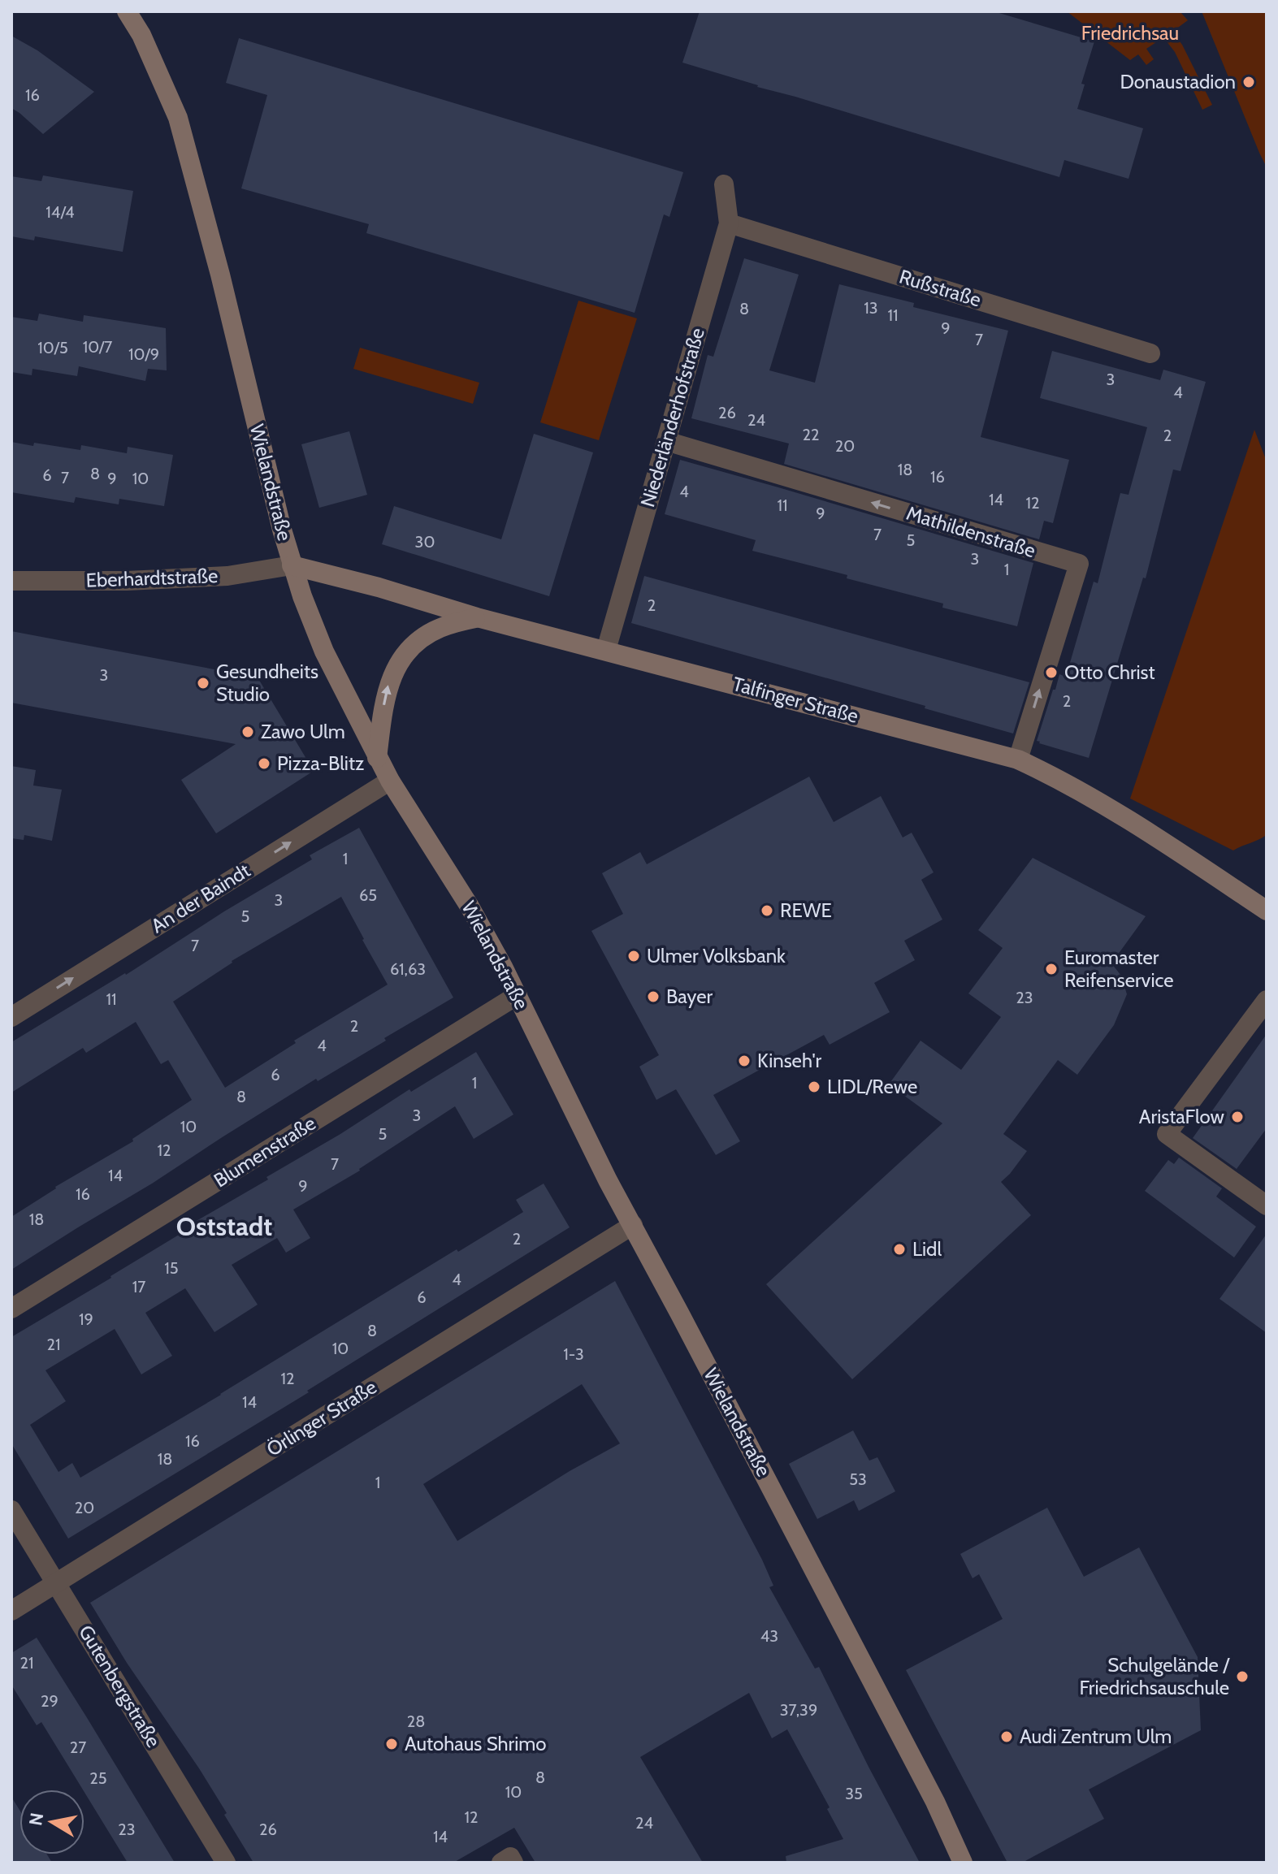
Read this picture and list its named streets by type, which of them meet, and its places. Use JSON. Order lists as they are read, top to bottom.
{
  "streets": {
    "street": [
      "Rußstraße",
      "Niederländerhofstraße",
      "Wielandstraße",
      "Mathildenstraße",
      "Eberhardtstraße",
      "Talfinger Straße",
      "An der Baindt",
      "Blumenstraße",
      "Örlinger Straße",
      "Gutenbergstraße"
    ]
  },
  "crossings": [
    ["Rußstraße", "Niederländerhofstraße"],
    ["Niederländerhofstraße", "Mathildenstraße"],
    ["Niederländerhofstraße", "Talfinger Straße"],
    ["Wielandstraße", "Eberhardtstraße"],
    ["Wielandstraße", "Talfinger Straße"],
    ["Wielandstraße", "An der Baindt"],
    ["Wielandstraße", "Blumenstraße"],
    ["Wielandstraße", "Örlinger Straße"],
    ["Mathildenstraße", "Talfinger Straße"],
    ["Eberhardtstraße", "Talfinger Straße"],
    ["Örlinger Straße", "Gutenbergstraße"]
  ],
  "one_way": ["An der Baindt"],
  "districts": ["Oststadt"],
  "parks": ["Friedrichsau"],
  "places": [
    "Donaustadion",
    "Otto Christ",
    "Gesundheits Studio",
    "Zawo Ulm",
    "Pizza-Blitz",
    "REWE",
    "Ulmer Volksbank",
    "Euromaster Reifenservice",
    "Bayer",
    "Kinseh'r",
    "LIDL/Rewe",
    "AristaFlow",
    "Lidl",
    "Schulgelände / Friedrichsauschule",
    "Audi Zentrum Ulm",
    "Autohaus Shrimo"
  ],
  "house_numbers": [
    "16",
    "14/4",
    "13",
    "8",
    "11",
    "9",
    "7",
    "10/7",
    "10/5",
    "10/9",
    "3",
    "4",
    "26",
    "24",
    "22",
    "2",
    "20",
    "18",
    "8",
    "6",
    "16",
    "7",
    "9",
    "10",
    "4",
    "14",
    "12",
    "11",
    "9",
    "7",
    "5",
    "30",
    "3",
    "1",
    "2",
    "3",
    "2",
    "1",
    "65",
    "3",
    "5",
    "7",
    "61,63",
    "23",
    "11",
    "2",
    "4",
    "6",
    "1",
    "8",
    "3",
    "10",
    "5",
    "12",
    "7",
    "14",
    "9",
    "16",
    "18",
    "2",
    "15",
    "4",
    "17",
    "6",
    "19",
    "8",
    "21",
    "10",
    "1-3",
    "12",
    "14",
    "16",
    "18",
    "53",
    "1",
    "20",
    "43",
    "21",
    "29",
    "37,39",
    "28",
    "27",
    "8",
    "25",
    "10",
    "35",
    "12",
    "24",
    "23",
    "26",
    "14"
  ],
  "north": "left"
}
